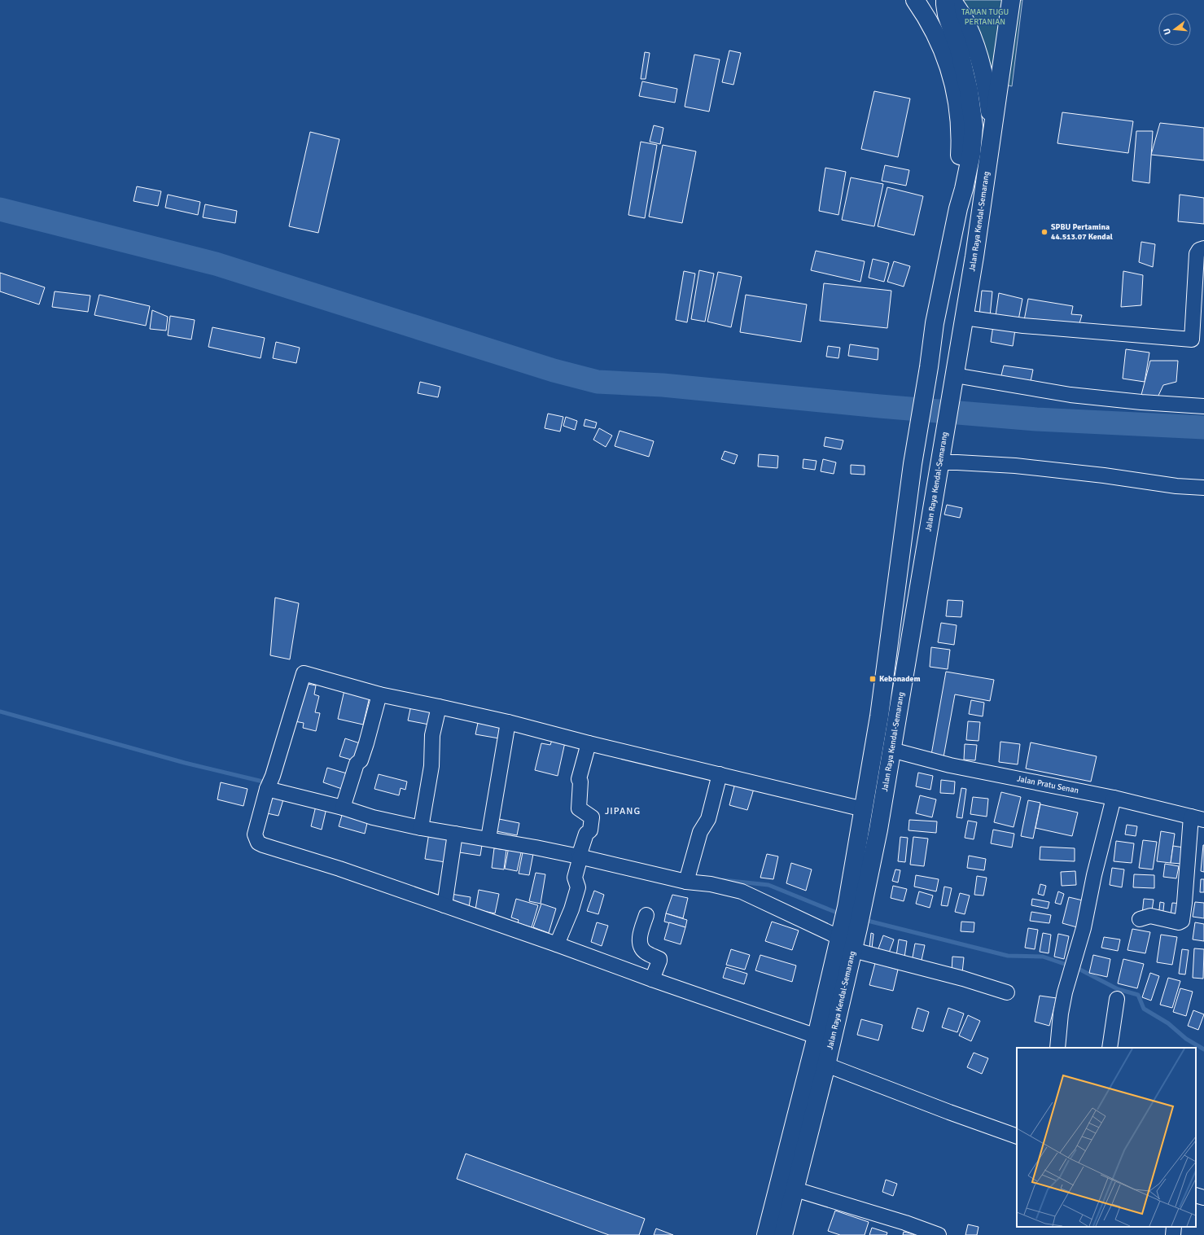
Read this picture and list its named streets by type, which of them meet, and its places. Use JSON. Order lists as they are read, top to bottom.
{
  "streets": {
    "highway": ["Jalan Raya Kendal-Semarang"],
    "street": ["Jalan Pratu Senan"]
  },
  "crossings": [
    ["Jalan Raya Kendal-Semarang", "Jalan Pratu Senan"]
  ],
  "districts": ["JIPANG"],
  "parks": ["TAMAN TUGU PERTANIAN"],
  "places": {
    "other": ["SPBU Pertamina 44.513.07 Kendal"],
    "transit": ["Kebonadem"]
  },
  "north": "left"
}
